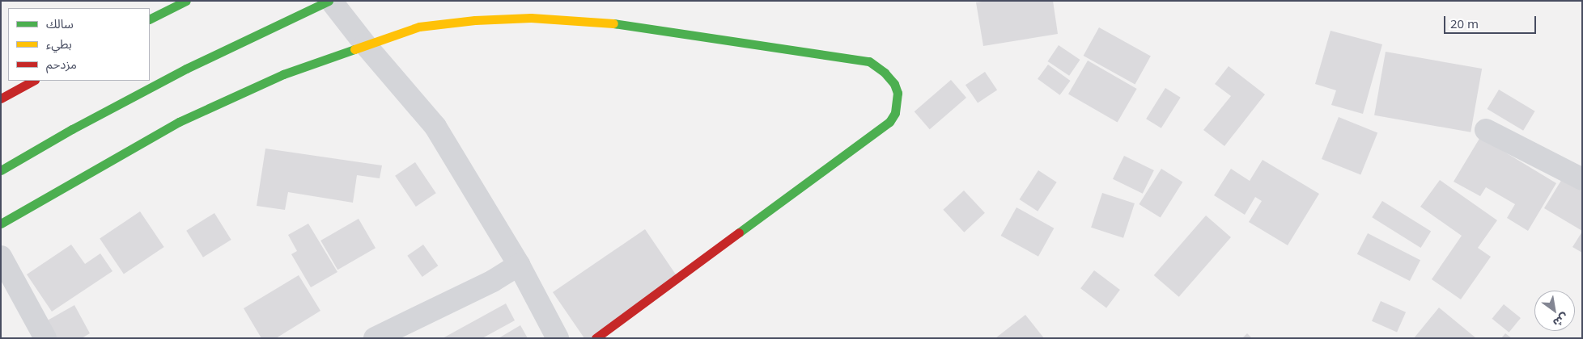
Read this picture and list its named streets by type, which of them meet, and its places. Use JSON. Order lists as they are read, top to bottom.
{
  "legend": ["سالك", "بطيء", "مزدحم"],
  "scale_bar": "20 m",
  "north": "bottom right"
}
